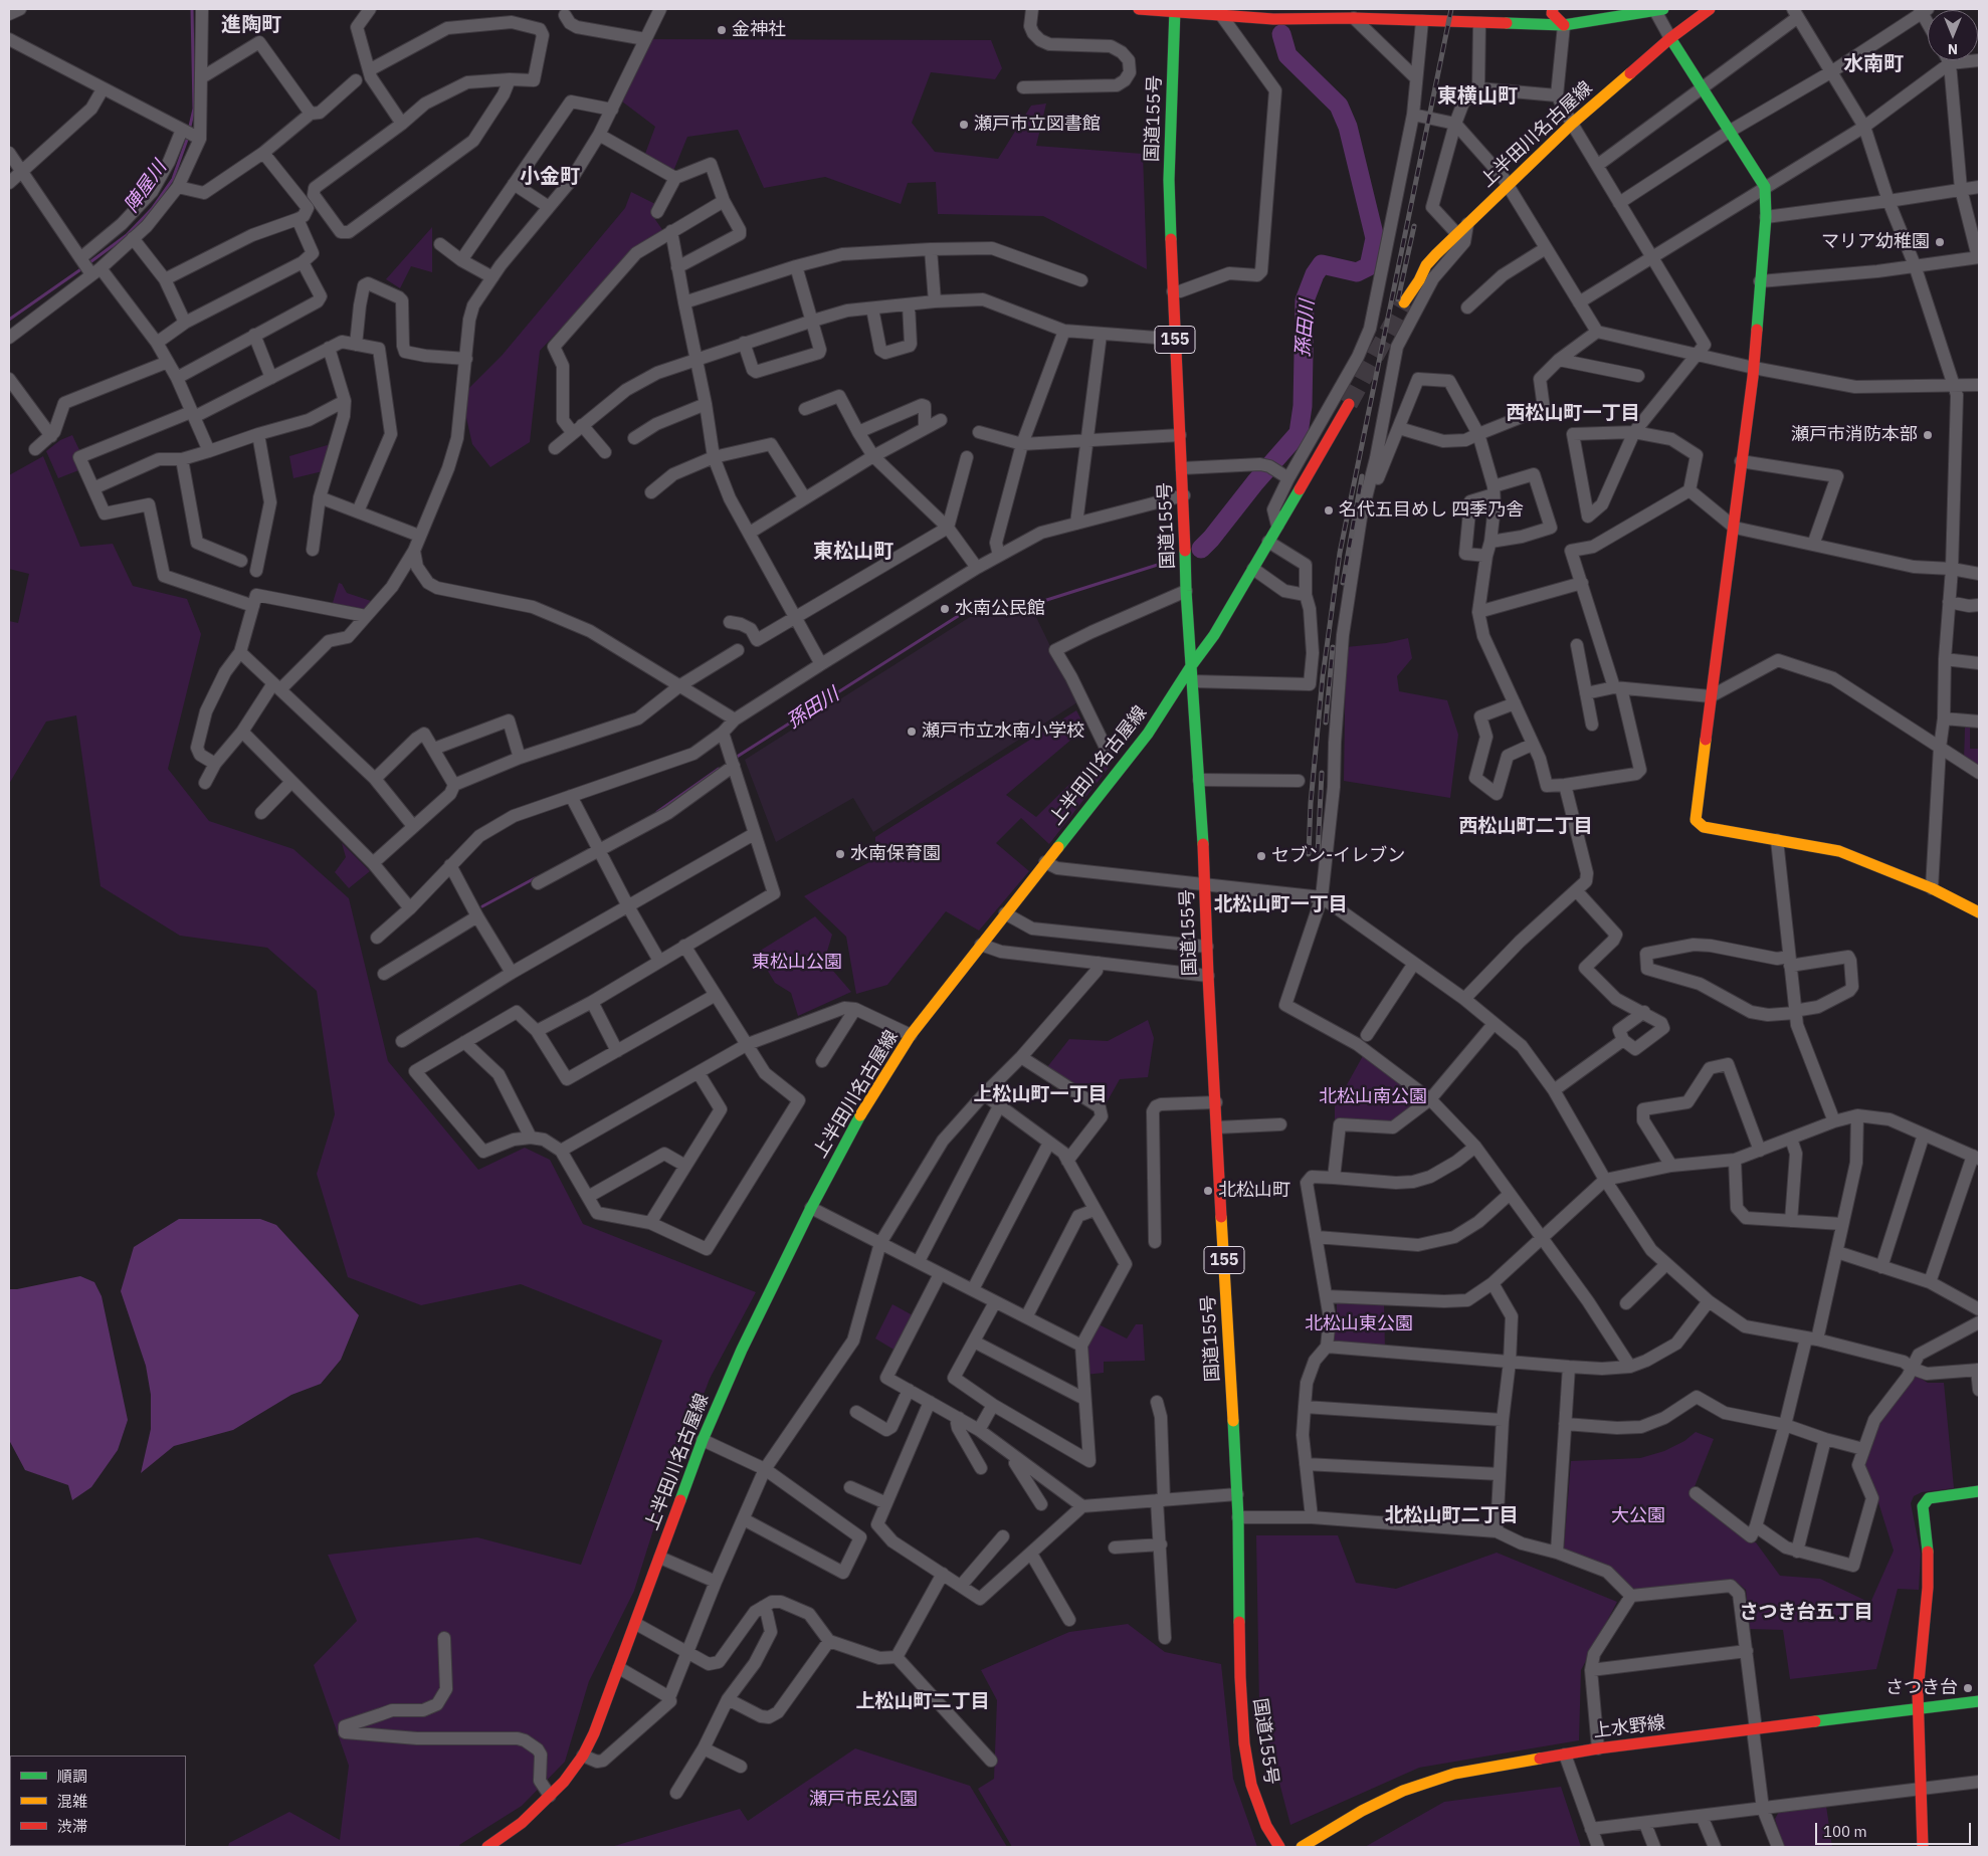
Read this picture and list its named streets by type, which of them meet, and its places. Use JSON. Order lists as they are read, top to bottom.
{
  "streets": {
    "main road": [
      "国道155号",
      "上半田川名古屋線",
      "155",
      "上水野線"
    ]
  },
  "crossings": [
    ["国道155号", "上半田川名古屋線"]
  ],
  "districts": [
    "進陶町",
    "水南町",
    "東横山町",
    "小金町",
    "西松山町一丁目",
    "東松山町",
    "西松山町二丁目",
    "北松山町一丁目",
    "上松山町一丁目",
    "北松山町二丁目",
    "さつき台五丁目",
    "上松山町二丁目"
  ],
  "water": ["陣屋川", "孫田川"],
  "parks": [
    "東松山公園",
    "北松山南公園",
    "北松山東公園",
    "大公園",
    "瀬戸市民公園"
  ],
  "places": [
    "金神社",
    "瀬戸市立図書館",
    "マリア幼稚園",
    "瀬戸市消防本部",
    "名代五目めし 四季乃舎",
    "水南公民館",
    "瀬戸市立水南小学校",
    "水南保育園",
    "セブン-イレブン",
    "北松山町",
    "さつき台"
  ],
  "legend": ["順調", "混雑", "渋滞"],
  "scale_bar": "100 m",
  "north": "bottom"
}
